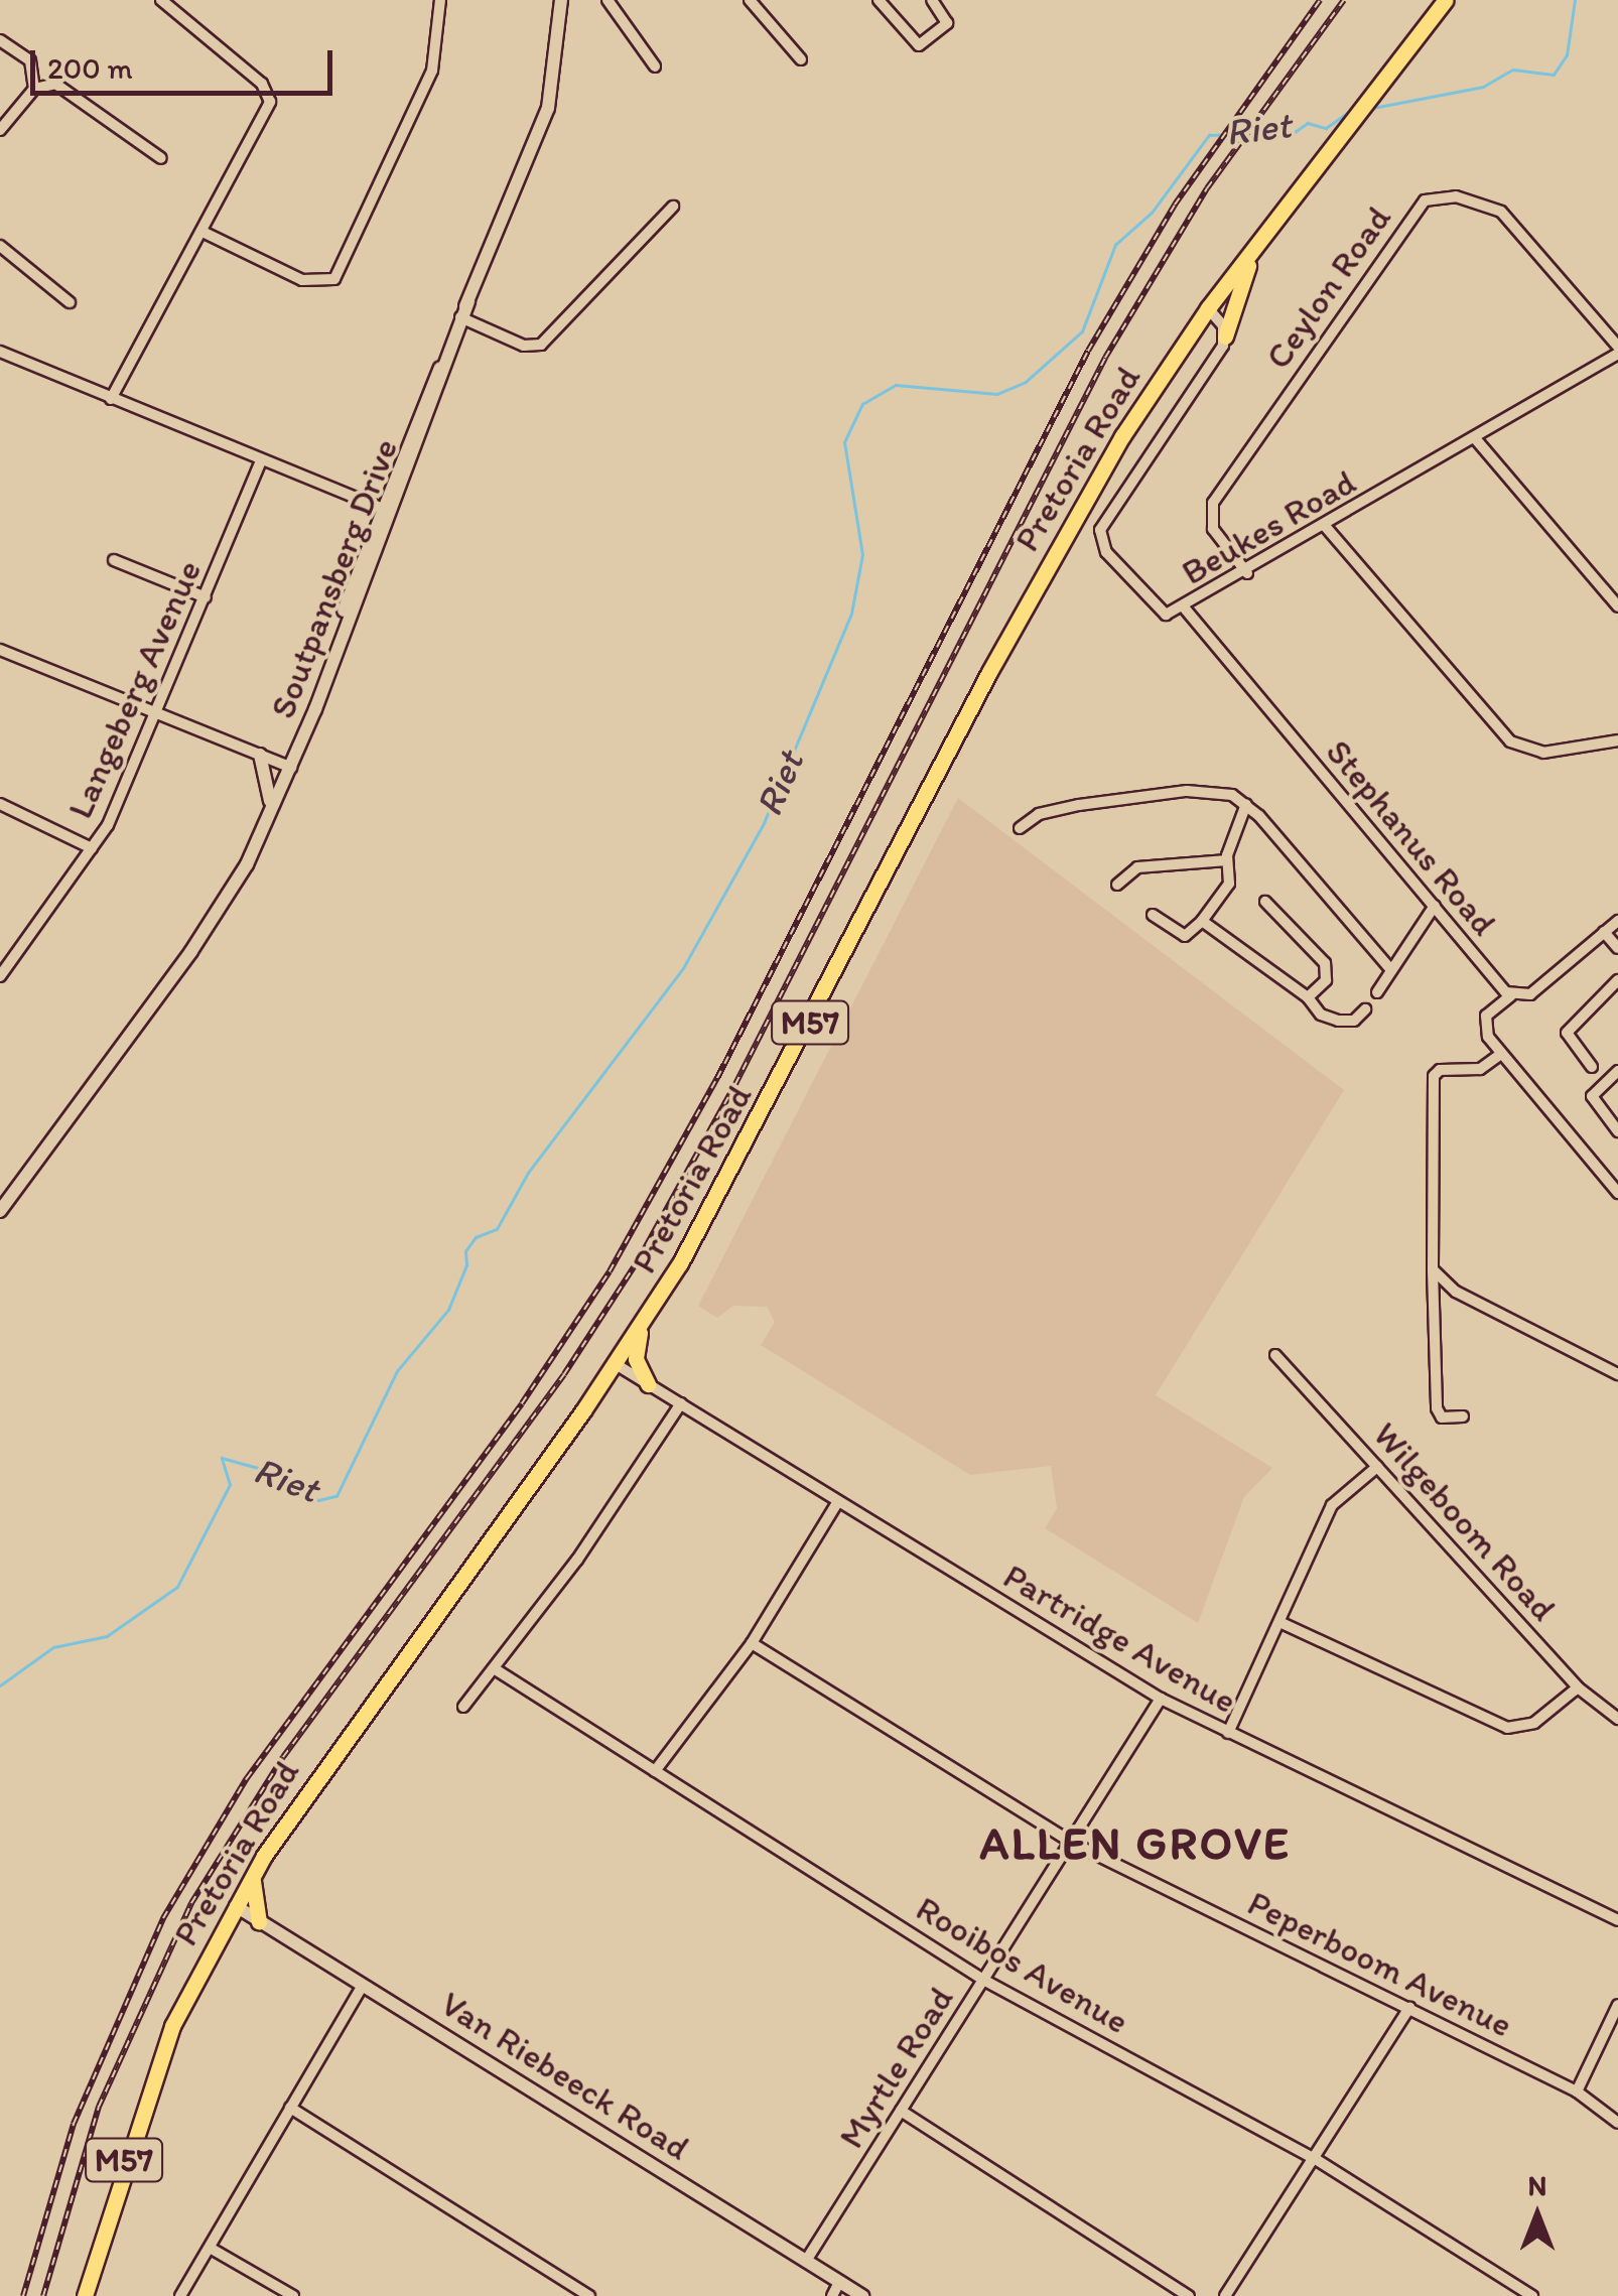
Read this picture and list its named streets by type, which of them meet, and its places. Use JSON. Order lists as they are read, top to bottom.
{
  "streets": {
    "main road": ["Pretoria Road", "M57"],
    "street": [
      "Ceylon Road",
      "Beukes Road",
      "Soutpansberg Drive",
      "Langeberg Avenue",
      "Stephanus Road",
      "Wilgeboom Road",
      "Partridge Avenue",
      "Peperboom Avenue",
      "Rooibos Avenue",
      "Myrtle Road",
      "Van Riebeeck Road"
    ]
  },
  "crossings": [
    ["Ceylon Road", "Beukes Road"],
    ["Pretoria Road", "Partridge Avenue"],
    ["Pretoria Road", "Van Riebeeck Road"],
    ["Beukes Road", "Stephanus Road"],
    ["Partridge Avenue", "Myrtle Road"],
    ["Peperboom Avenue", "Myrtle Road"],
    ["Rooibos Avenue", "Myrtle Road"],
    ["Myrtle Road", "Van Riebeeck Road"]
  ],
  "districts": ["ALLEN GROVE"],
  "water": ["Riet"],
  "scale_bar": "200 m",
  "north": "top"
}
